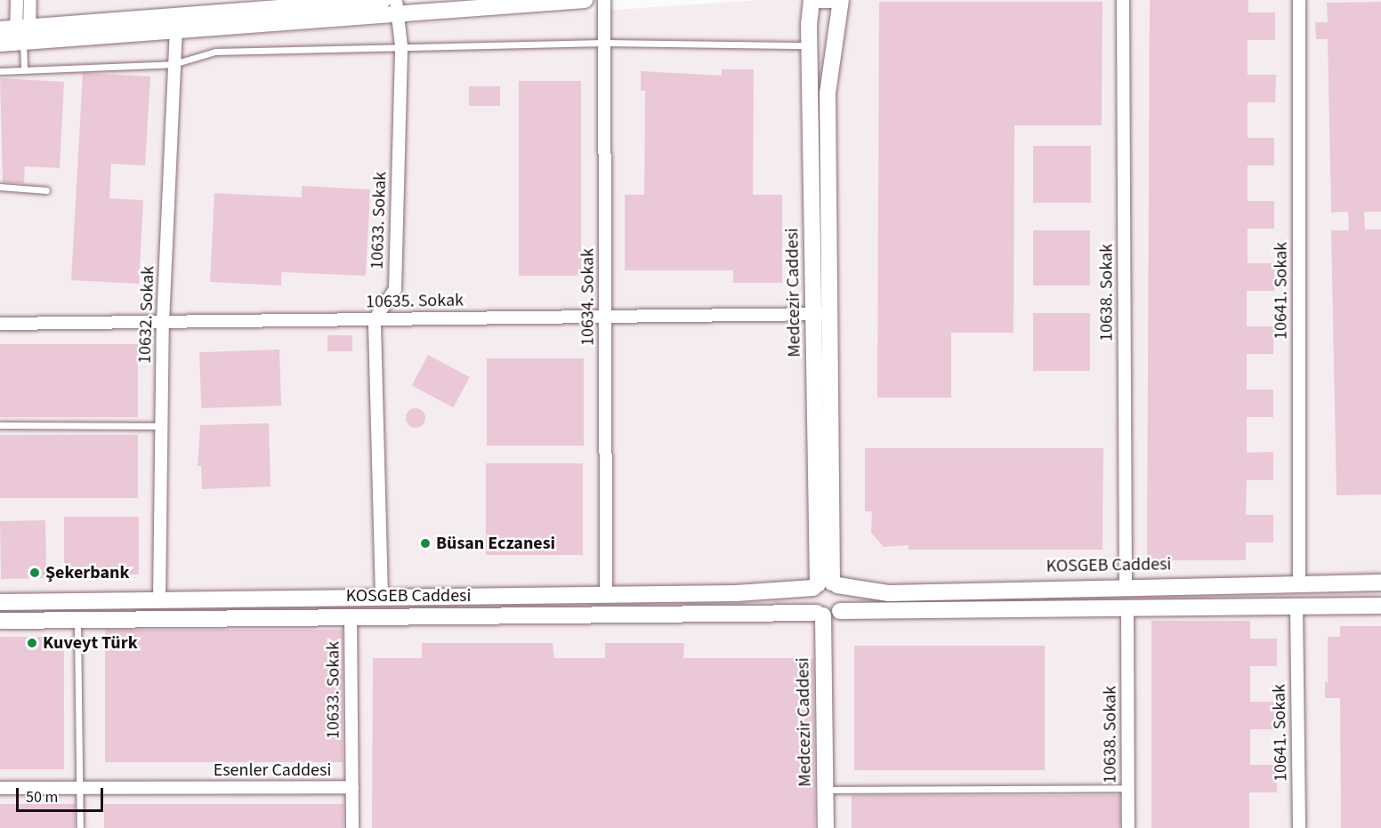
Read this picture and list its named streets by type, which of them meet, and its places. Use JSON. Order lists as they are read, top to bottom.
{
  "streets": {
    "main road": ["Medcezir Caddesi", "KOSGEB Caddesi"],
    "street": [
      "10633. Sokak",
      "10641. Sokak",
      "10638. Sokak",
      "10634. Sokak",
      "10635. Sokak",
      "10632. Sokak",
      "Esenler Caddesi"
    ]
  },
  "crossings": [
    ["10633. Sokak", "10635. Sokak"],
    ["10633. Sokak", "KOSGEB Caddesi"],
    ["10633. Sokak", "Esenler Caddesi"],
    ["10641. Sokak", "KOSGEB Caddesi"],
    ["Medcezir Caddesi", "10635. Sokak"],
    ["Medcezir Caddesi", "KOSGEB Caddesi"],
    ["10638. Sokak", "KOSGEB Caddesi"],
    ["10634. Sokak", "10635. Sokak"],
    ["10634. Sokak", "KOSGEB Caddesi"],
    ["10635. Sokak", "10632. Sokak"],
    ["10632. Sokak", "KOSGEB Caddesi"]
  ],
  "places": ["Büsan Eczanesi", "Şekerbank", "Kuveyt Türk"],
  "scale_bar": "50 m"
}
